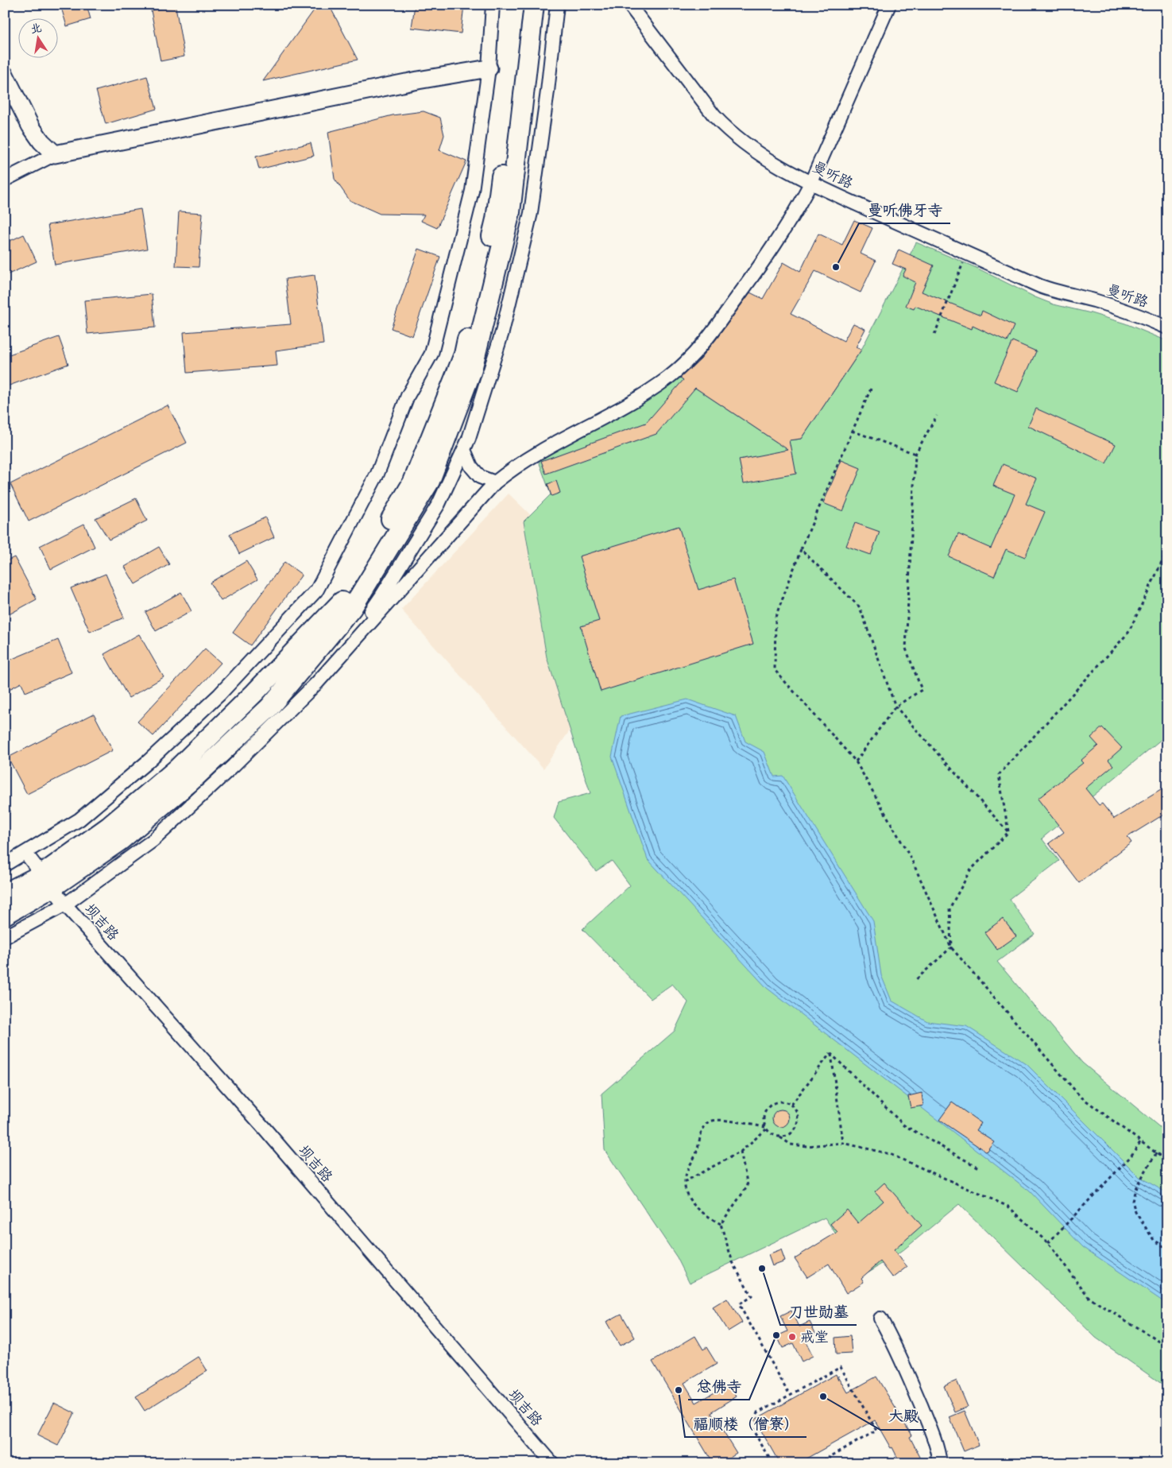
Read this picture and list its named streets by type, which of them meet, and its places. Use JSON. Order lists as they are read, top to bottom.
{
  "streets": {
    "street": ["曼听路", "坝吉路"]
  },
  "places": [
    "曼听佛牙寺",
    "刀世勋墓",
    "总佛寺",
    "戒堂",
    "福顺楼（僧寮）",
    "大殿"
  ],
  "north": "top"
}
